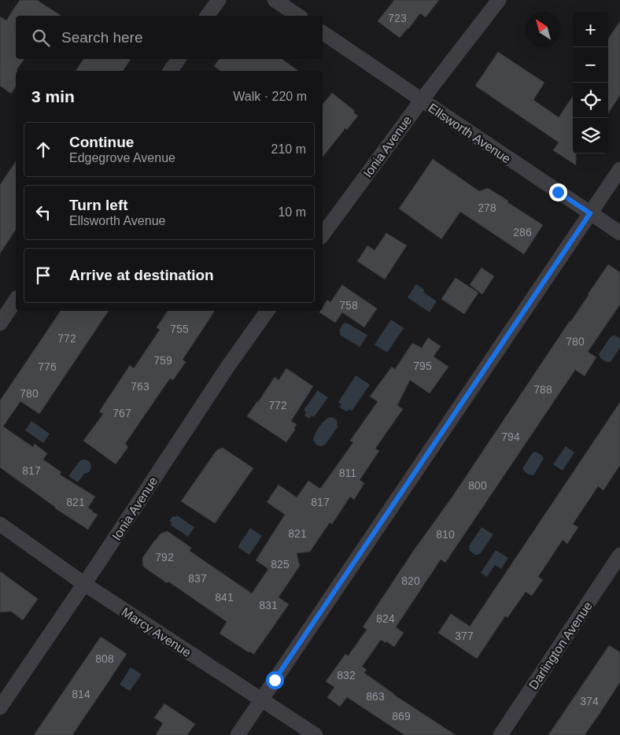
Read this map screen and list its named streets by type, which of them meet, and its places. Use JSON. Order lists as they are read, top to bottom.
{
  "streets": {
    "street": [
      "Ellsworth Avenue",
      "Ionia Avenue",
      "Marcy Avenue",
      "Darlington Avenue"
    ]
  },
  "crossings": [
    ["Ellsworth Avenue", "Ionia Avenue"],
    ["Ionia Avenue", "Marcy Avenue"]
  ],
  "house_numbers": [
    "723",
    "278",
    "286",
    "758",
    "755",
    "772",
    "780",
    "759",
    "795",
    "776",
    "763",
    "788",
    "780",
    "772",
    "767",
    "794",
    "817",
    "811",
    "800",
    "821",
    "817",
    "821",
    "810",
    "792",
    "825",
    "837",
    "820",
    "841",
    "831",
    "824",
    "377",
    "808",
    "832",
    "814",
    "863",
    "374",
    "869"
  ],
  "north": "top left",
  "page": {
    "map_buttons": ["+", "−"],
    "search": "Search here",
    "heading": ["3 min", "Walk · 220 m"],
    "list": [
      ["Continue", "Edgegrove Avenue", "210 m"],
      ["Turn left", "Ellsworth Avenue", "10 m"],
      "Arrive at destination"
    ]
  }
}
